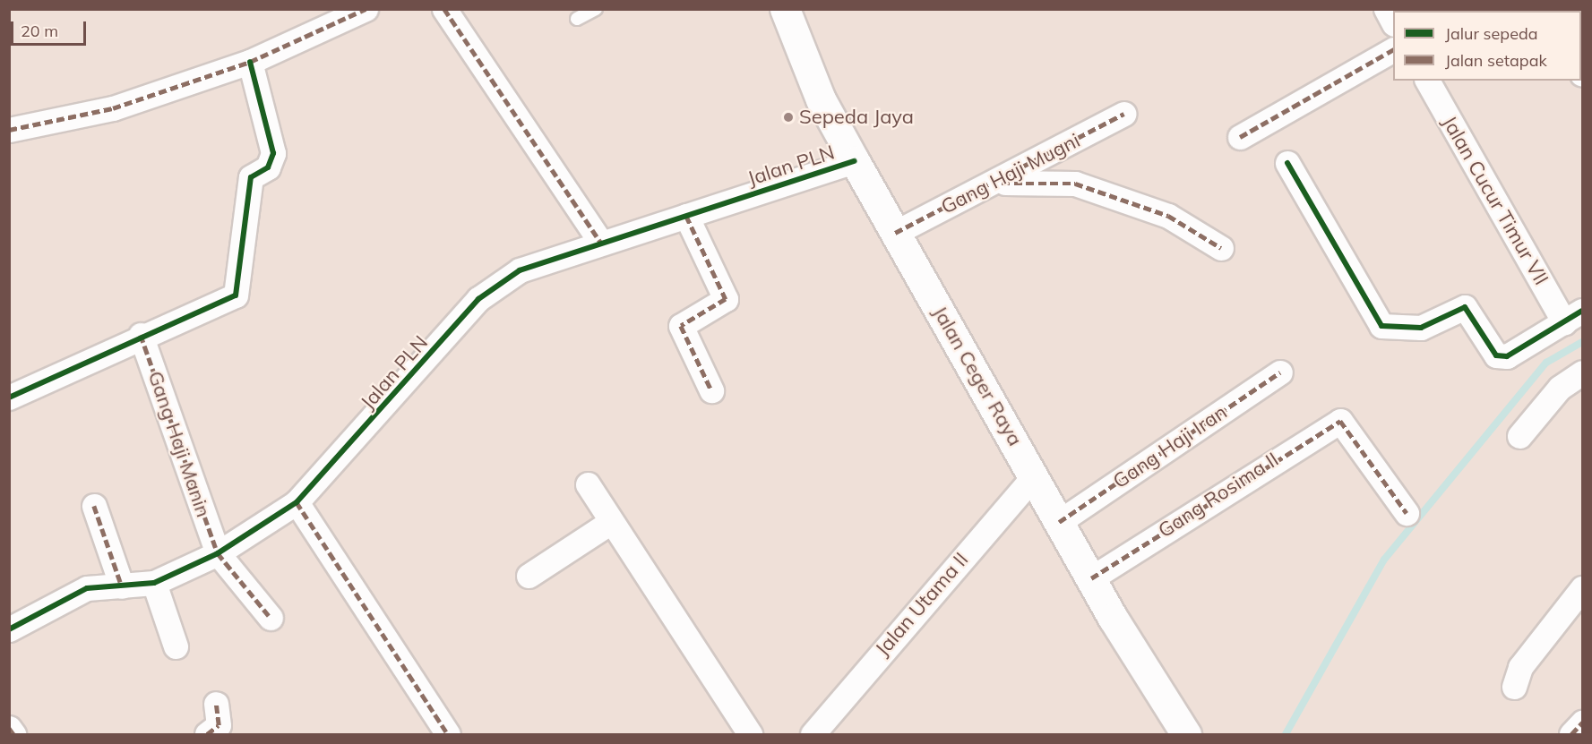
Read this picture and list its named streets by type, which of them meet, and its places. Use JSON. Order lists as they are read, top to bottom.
{
  "streets": {
    "main road": ["Jalan Ceger Raya"],
    "street": [
      "Jalan PLN",
      "Gang Haji Mugni",
      "Jalan Cucur Timur VII",
      "Gang Haji Manin",
      "Gang Haji Iran",
      "Gang Rosima II",
      "Jalan Utama II"
    ]
  },
  "crossings": [
    ["Jalan PLN", "Jalan Ceger Raya"],
    ["Jalan PLN", "Gang Haji Manin"],
    ["Gang Haji Mugni", "Jalan Ceger Raya"],
    ["Jalan Ceger Raya", "Gang Haji Iran"],
    ["Jalan Ceger Raya", "Gang Rosima II"],
    ["Jalan Ceger Raya", "Jalan Utama II"]
  ],
  "places": ["Sepeda Jaya"],
  "legend": ["Jalur sepeda", "Jalan setapak"],
  "scale_bar": "20 m"
}
